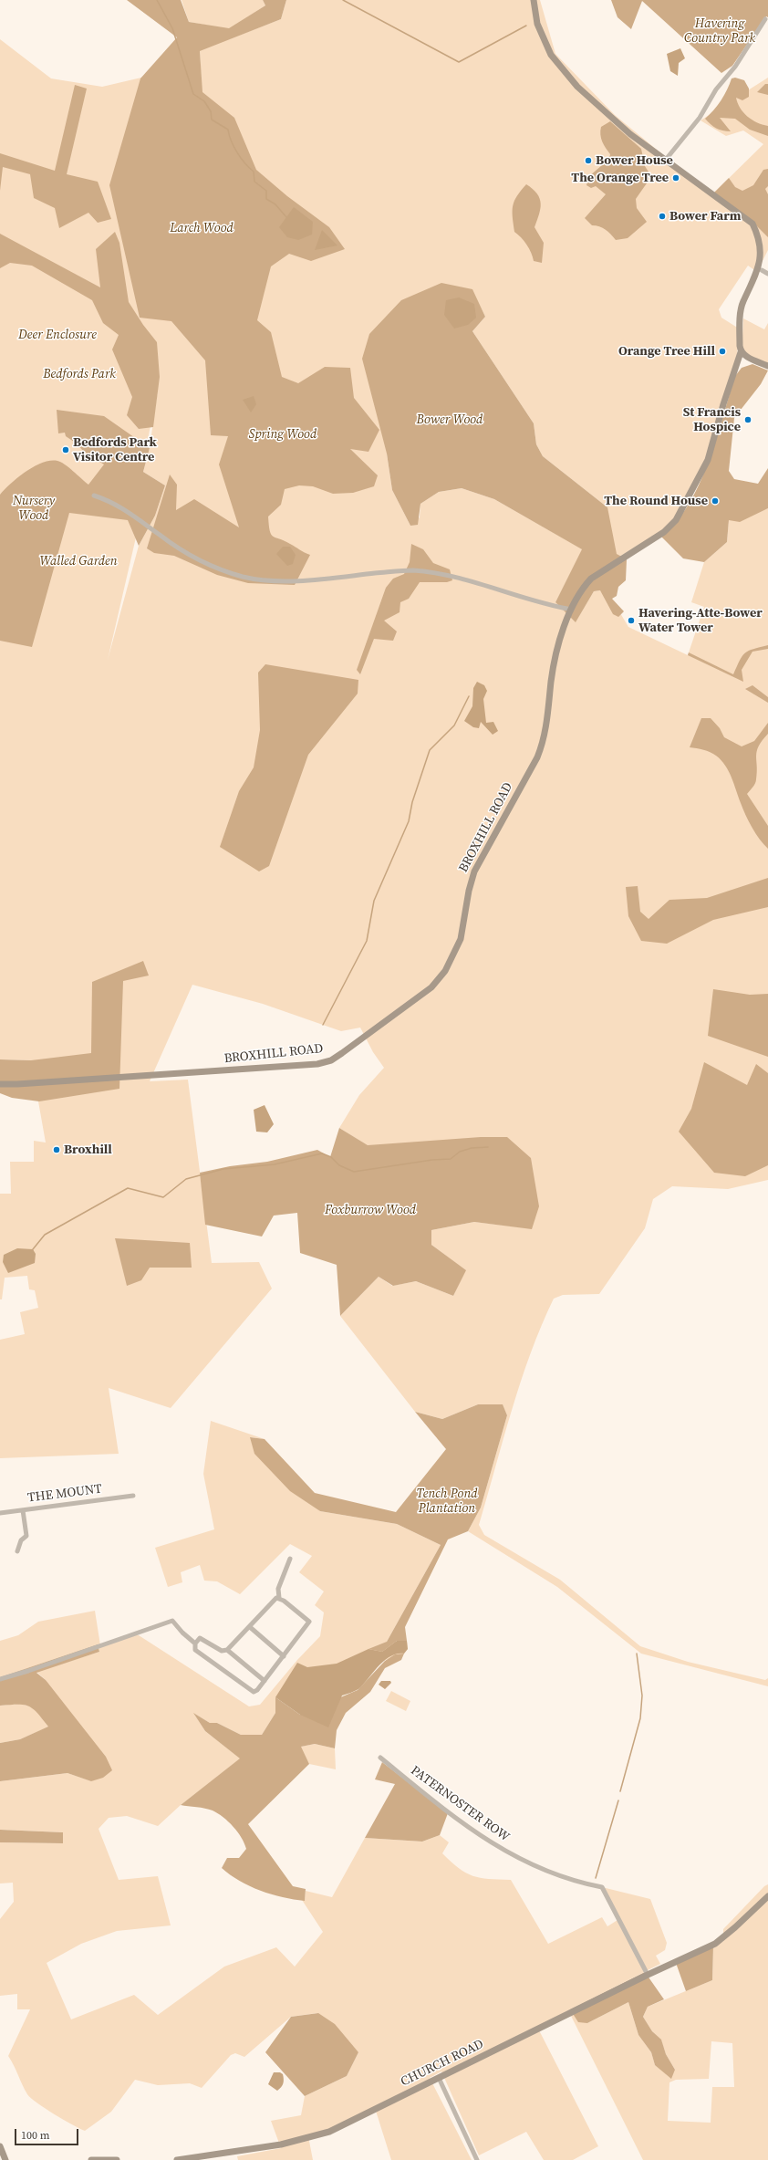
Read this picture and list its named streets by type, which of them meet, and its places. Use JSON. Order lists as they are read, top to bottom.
{
  "streets": {
    "street": [
      "BROXHILL ROAD",
      "THE MOUNT",
      "PATERNOSTER ROW",
      "CHURCH ROAD"
    ]
  },
  "crossings": [
    ["PATERNOSTER ROW", "CHURCH ROAD"]
  ],
  "parks": [
    "Havering Country Park",
    "Larch Wood",
    "Deer Enclosure",
    "Bedfords Park",
    "Bower Wood",
    "Spring Wood",
    "Nursery Wood",
    "Walled Garden",
    "Foxburrow Wood",
    "Tench Pond Plantation"
  ],
  "places": [
    "Bower House",
    "The Orange Tree",
    "Bower Farm",
    "Orange Tree Hill",
    "St Francis Hospice",
    "Bedfords Park Visitor Centre",
    "The Round House",
    "Havering-Atte-Bower Water Tower",
    "Broxhill"
  ],
  "scale_bar": "100 m"
}
